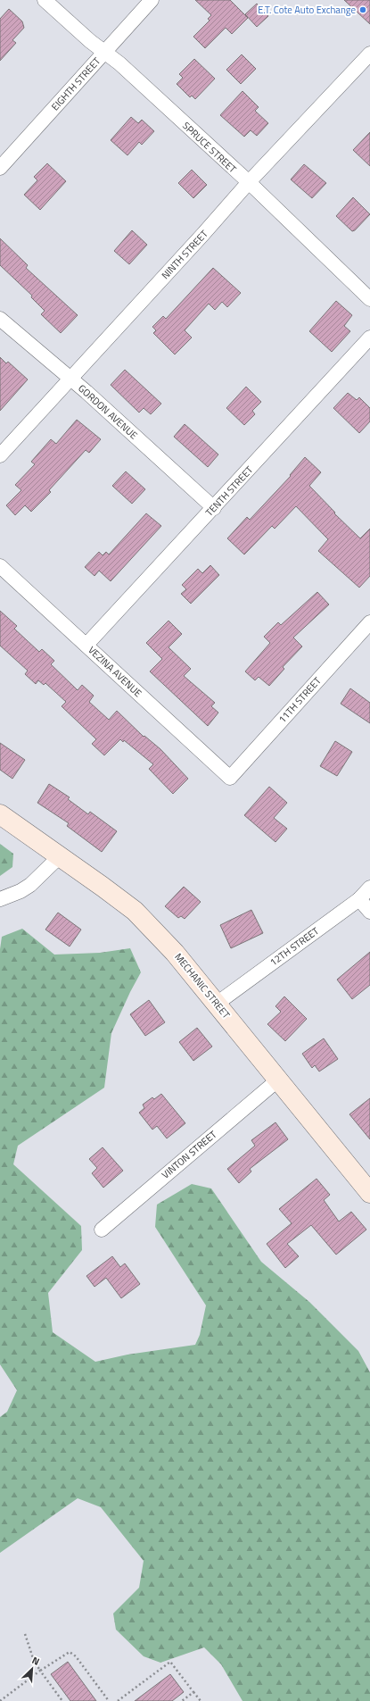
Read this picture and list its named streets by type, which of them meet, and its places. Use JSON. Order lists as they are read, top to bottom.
{
  "streets": {
    "main road": ["MECHANIC STREET"],
    "street": [
      "EIGHTH STREET",
      "SPRUCE STREET",
      "NINTH STREET",
      "GORDON AVENUE",
      "TENTH STREET",
      "VEZINA AVENUE",
      "11TH STREET",
      "12TH STREET",
      "VINTON STREET"
    ]
  },
  "crossings": [
    ["EIGHTH STREET", "SPRUCE STREET"],
    ["SPRUCE STREET", "NINTH STREET"],
    ["NINTH STREET", "GORDON AVENUE"],
    ["GORDON AVENUE", "TENTH STREET"],
    ["TENTH STREET", "VEZINA AVENUE"],
    ["VEZINA AVENUE", "11TH STREET"],
    ["12TH STREET", "MECHANIC STREET"],
    ["MECHANIC STREET", "VINTON STREET"]
  ],
  "places": ["E.T. Cote Auto Exchange"],
  "north": "top right"
}
